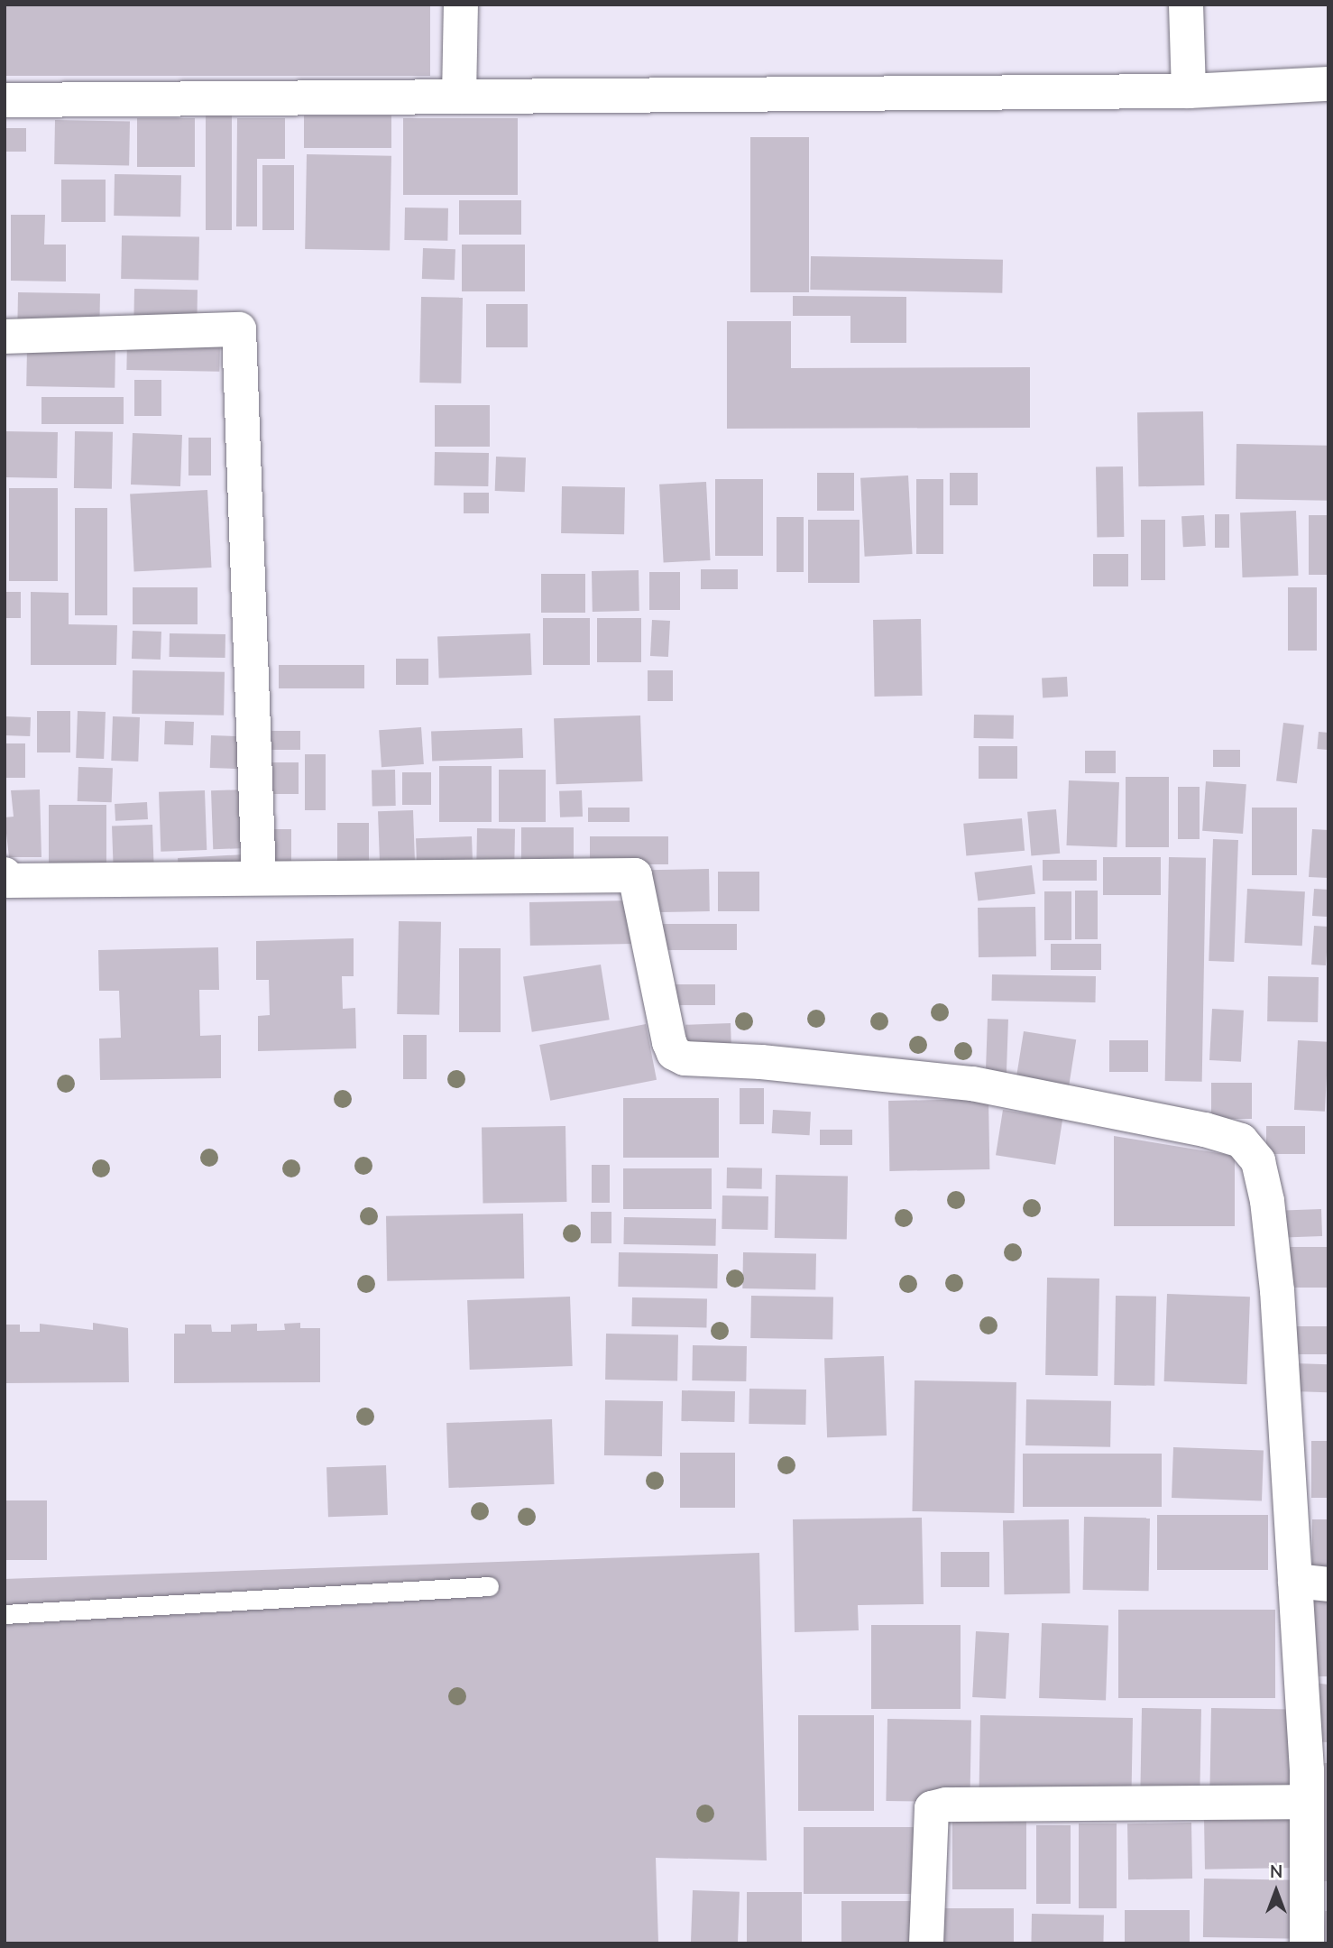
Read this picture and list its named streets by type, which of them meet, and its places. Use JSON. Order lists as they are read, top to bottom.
{
  "north": "top"
}
